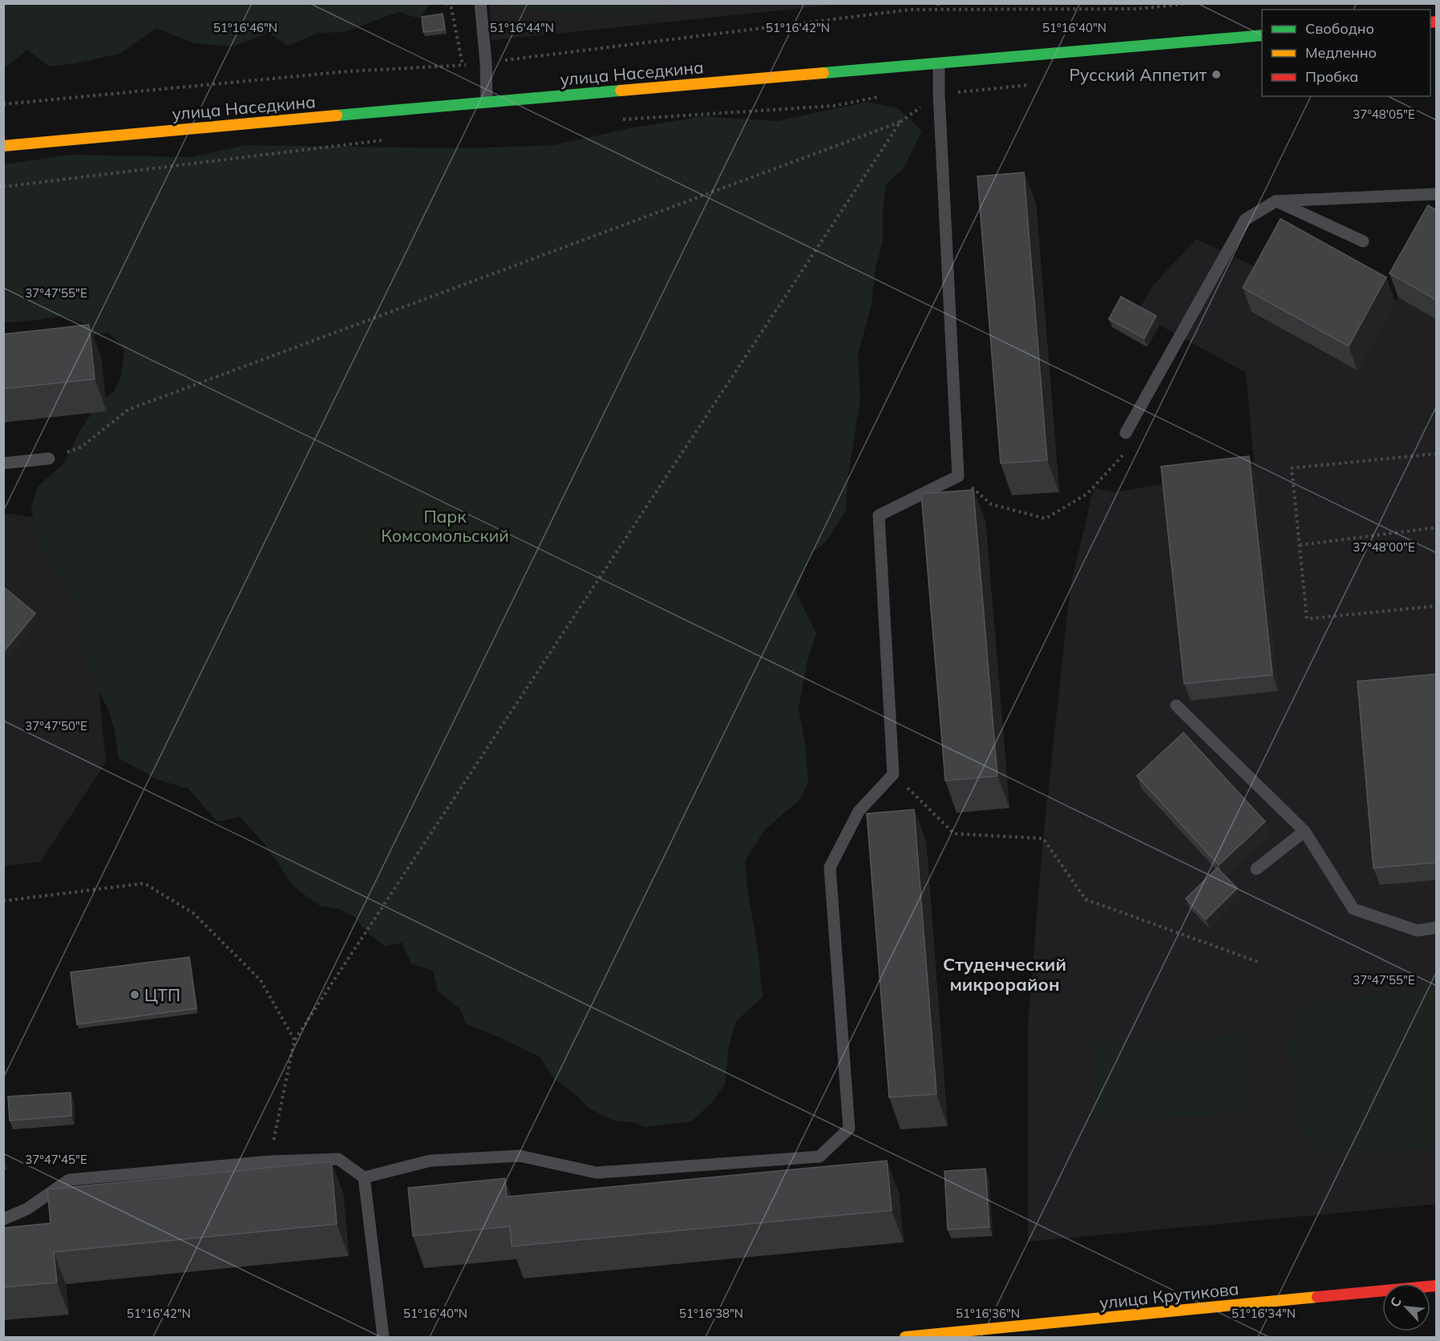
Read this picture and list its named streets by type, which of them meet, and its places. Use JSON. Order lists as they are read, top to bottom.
{
  "streets": {
    "main road": ["улица Наседкина", "улица Крутикова"]
  },
  "districts": ["Студенческий микрорайон"],
  "parks": ["Парк Комсомольский"],
  "places": ["Русский Аппетит", "ЦТП"],
  "legend": ["Свободно", "Медленно", "Пробка"],
  "north": "top left",
  "coordinates": [
    "51°16'46\"N",
    "51°16'44\"N",
    "51°16'42\"N",
    "51°16'40\"N",
    "37°48'05\"E",
    "37°47'55\"E",
    "37°48'00\"E",
    "37°47'50\"E",
    "37°47'45\"E",
    "51°16'38\"N",
    "51°16'36\"N",
    "51°16'34\"N"
  ]
}
